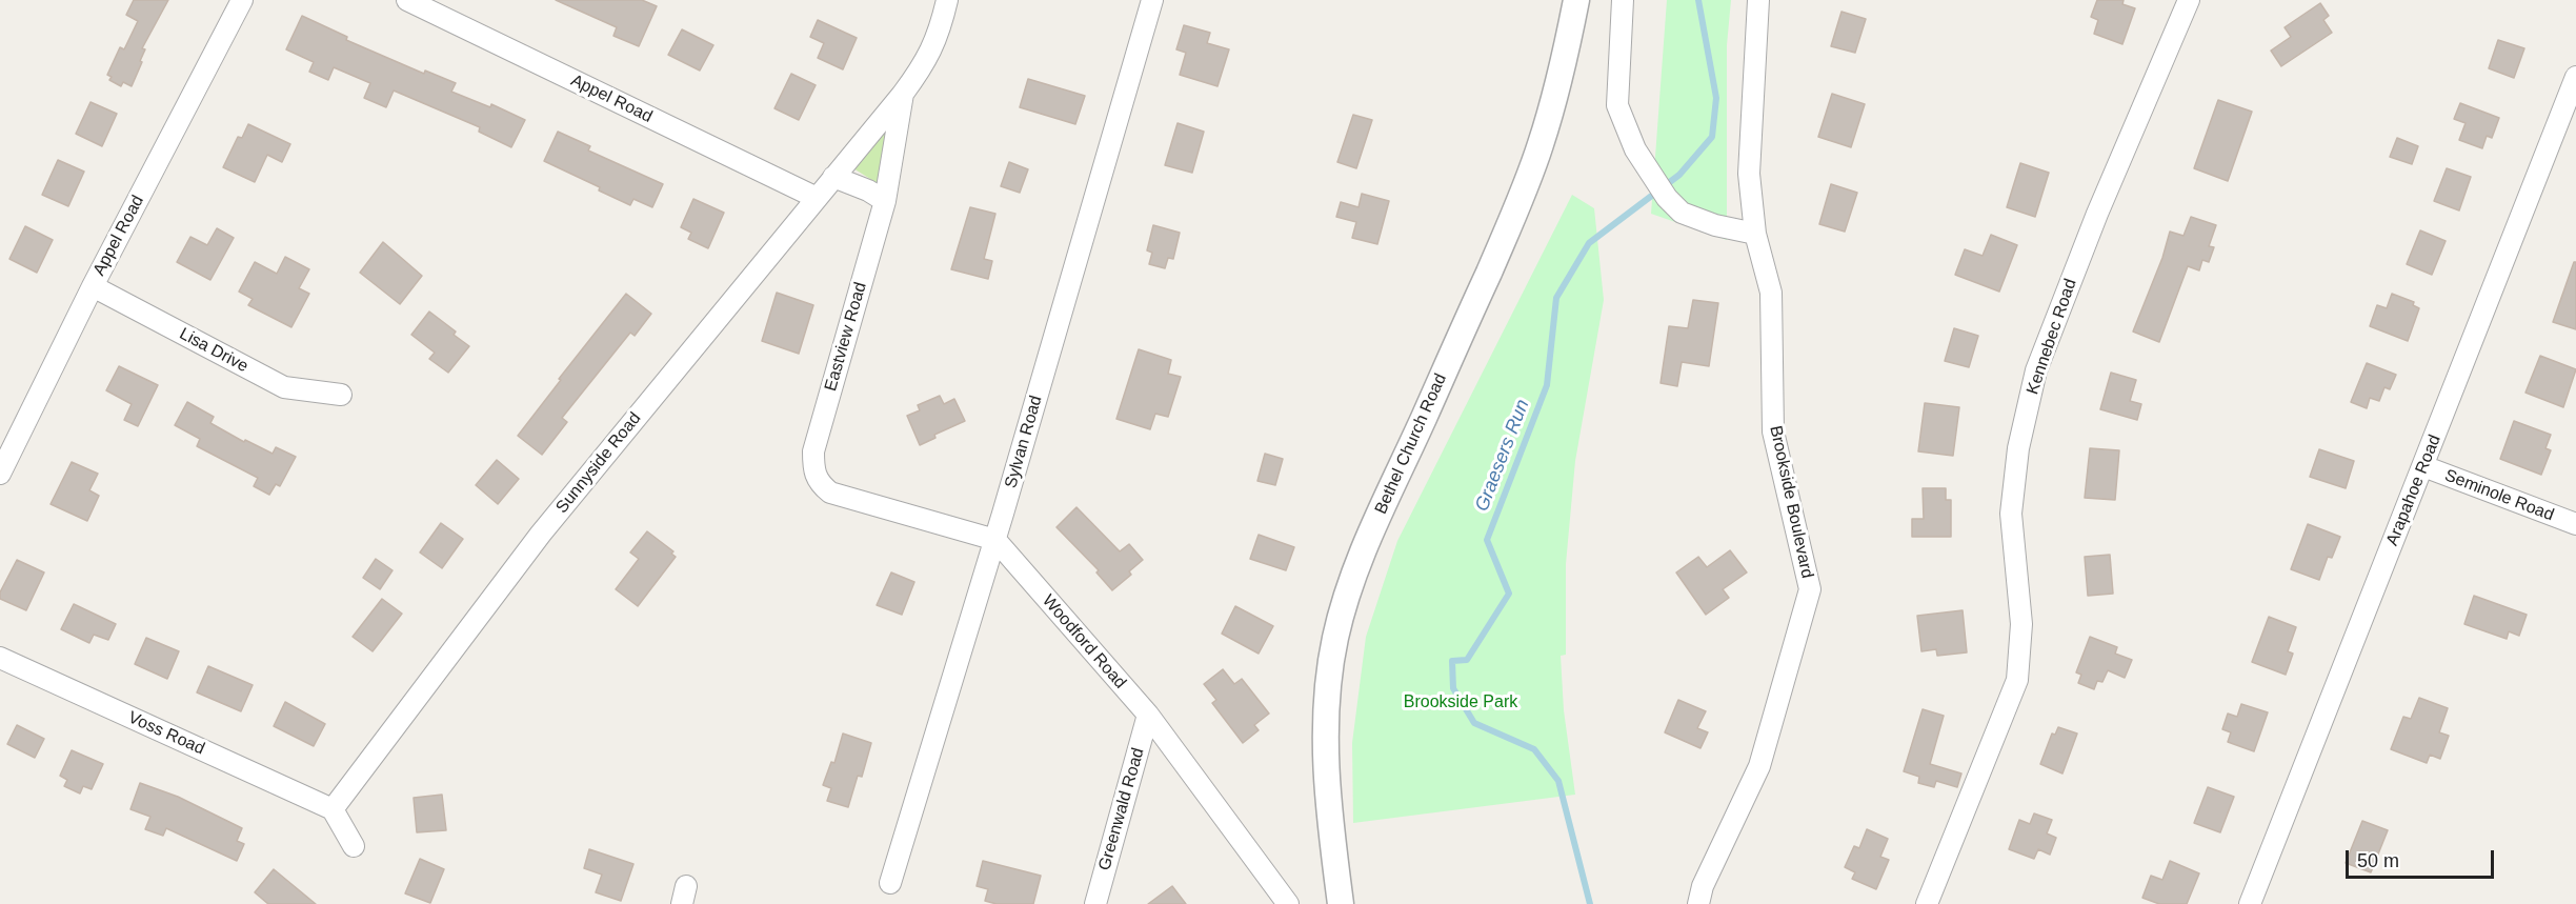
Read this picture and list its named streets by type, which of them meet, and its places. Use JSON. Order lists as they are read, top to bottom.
{
  "streets": {
    "street": [
      "Appel Road",
      "Eastview Road",
      "Kennebec Road",
      "Lisa Drive",
      "Sylvan Road",
      "Bethel Church Road",
      "Sunnyside Road",
      "Arapahoe Road",
      "Seminole Road",
      "Brookside Boulevard",
      "Woodford Road",
      "Voss Road",
      "Greenwald Road"
    ]
  },
  "crossings": [
    ["Appel Road", "Lisa Drive"],
    ["Appel Road", "Sunnyside Road"],
    ["Eastview Road", "Sylvan Road"],
    ["Eastview Road", "Sunnyside Road"],
    ["Eastview Road", "Woodford Road"],
    ["Sylvan Road", "Woodford Road"],
    ["Sunnyside Road", "Voss Road"],
    ["Arapahoe Road", "Seminole Road"],
    ["Woodford Road", "Greenwald Road"]
  ],
  "water": ["Graesers Run"],
  "parks": ["Brookside Park"],
  "scale_bar": "50 m"
}
